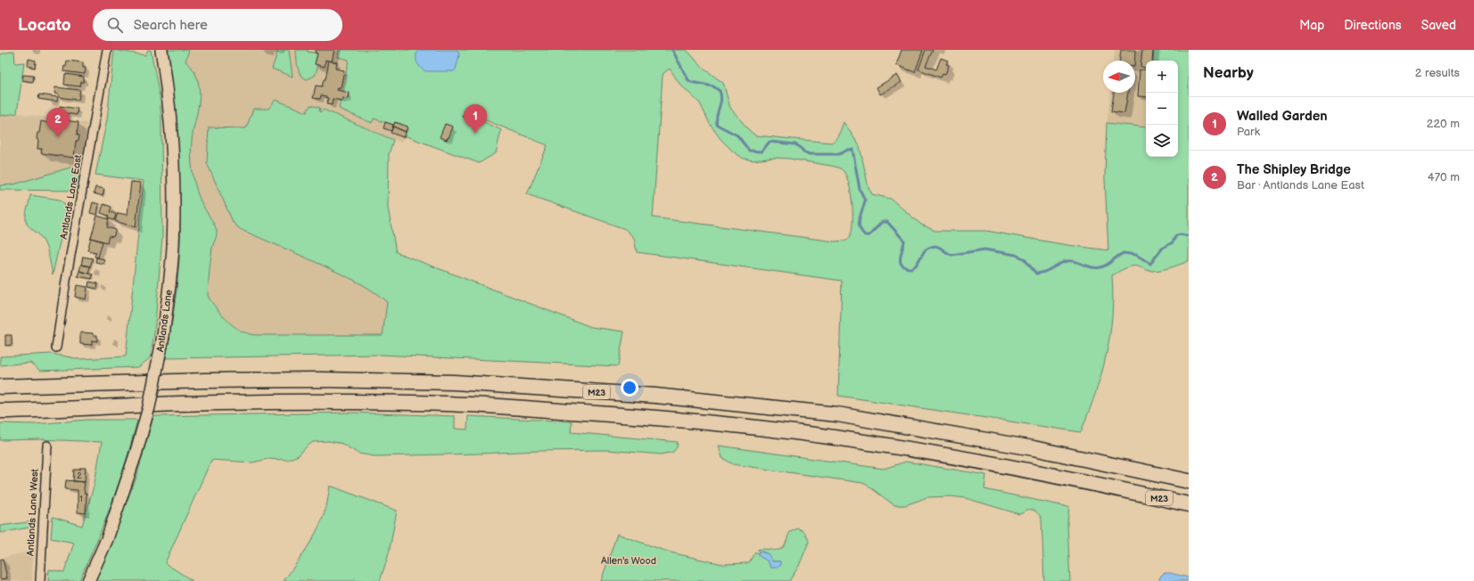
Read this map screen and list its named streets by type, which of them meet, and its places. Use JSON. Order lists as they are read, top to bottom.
{
  "streets": {
    "highway": ["M23"],
    "main road": ["Antlands Lane"],
    "street": ["Antlands Lane East", "Antlands Lane West"]
  },
  "parks": ["Allen's Wood"],
  "house_numbers": ["2", "1"],
  "north": "left",
  "page": {
    "header": "Locato",
    "search": "Search here",
    "nav": ["Map", "Directions", "Saved"],
    "heading": ["Nearby", "2 results"],
    "map_buttons": ["+", "−"],
    "list": [
      {
        "mark": "1",
        "name": "Walled Garden",
        "note": "Park",
        "value": "220 m"
      },
      {
        "mark": "2",
        "name": "The Shipley Bridge",
        "note": "Bar · Antlands Lane East",
        "value": "470 m"
      }
    ],
    "pins": ["1", "2"]
  }
}
